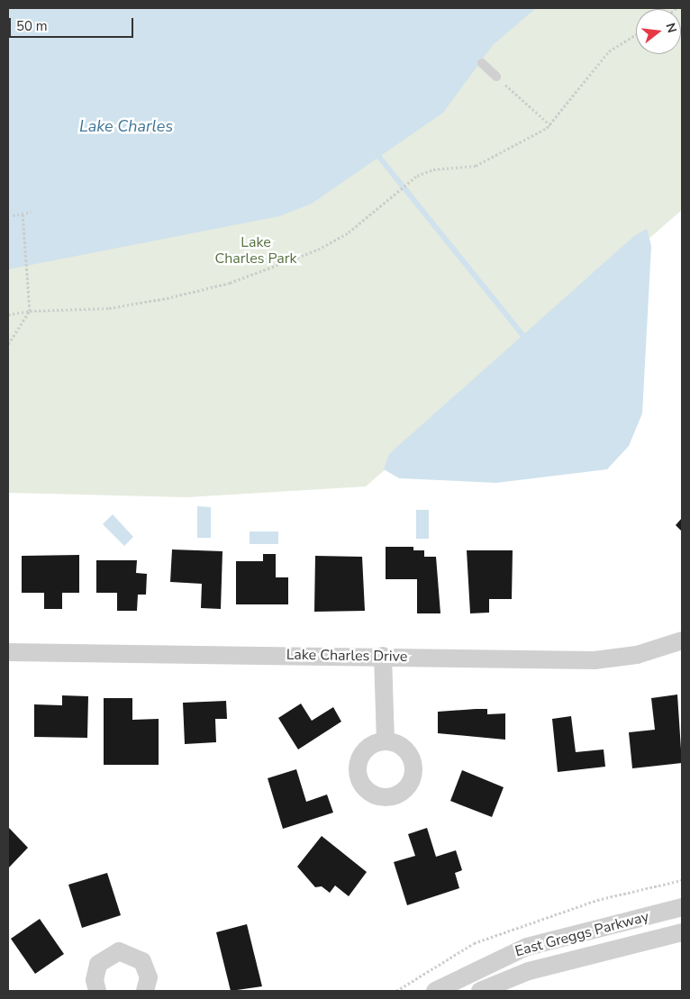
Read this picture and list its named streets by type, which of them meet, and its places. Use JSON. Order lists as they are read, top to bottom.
{
  "streets": {
    "street": ["Lake Charles Drive", "East Greggs Parkway"]
  },
  "water": ["Lake Charles"],
  "parks": ["Lake Charles Park"],
  "scale_bar": "50 m",
  "north": "right"
}
